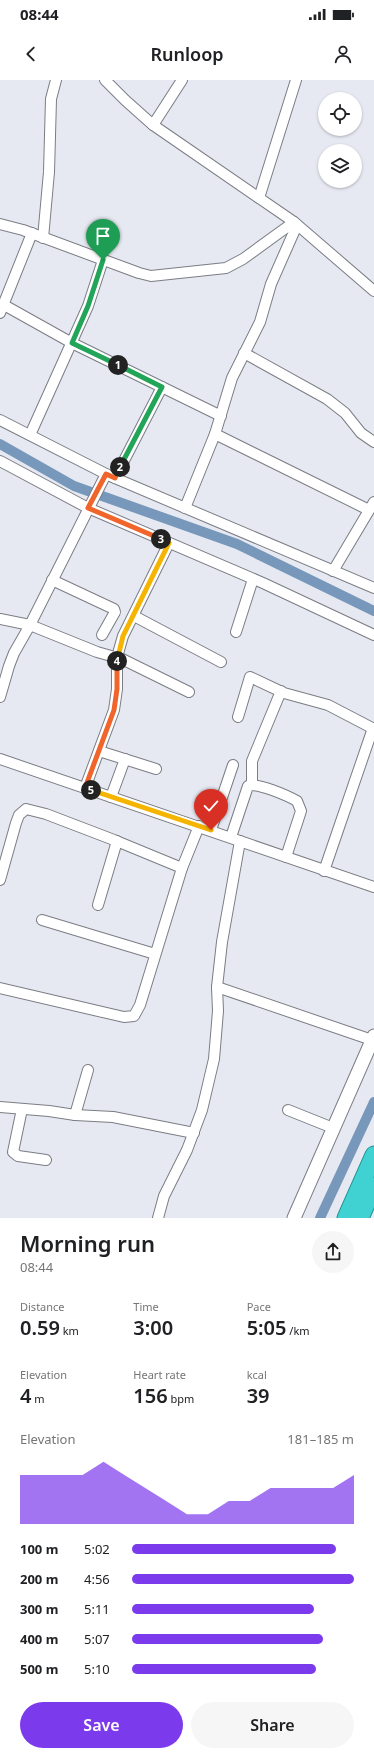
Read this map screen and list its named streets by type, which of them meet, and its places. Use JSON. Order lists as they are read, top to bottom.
{
  "page": {
    "status": "08:44",
    "header": "Runloop",
    "pins": [
      "1",
      "2",
      "3",
      "4",
      "5"
    ],
    "heading": ["Morning run", "08:44"],
    "stats": [
      ["Distance", "0.59 km"],
      ["Time", "3:00"],
      ["Pace", "5:05 /km"],
      ["Elevation", "4 m"],
      ["Heart rate", "156 bpm"],
      ["kcal", "39"]
    ],
    "chart": ["Elevation", "181–185 m"],
    "list": [
      {
        "name": "100 m",
        "note": "5:02"
      },
      {
        "name": "200 m",
        "note": "4:56"
      },
      {
        "name": "300 m",
        "note": "5:11"
      },
      {
        "name": "400 m",
        "note": "5:07"
      },
      {
        "name": "500 m",
        "note": "5:10"
      }
    ],
    "buttons": ["Save", "Share"]
  }
}
